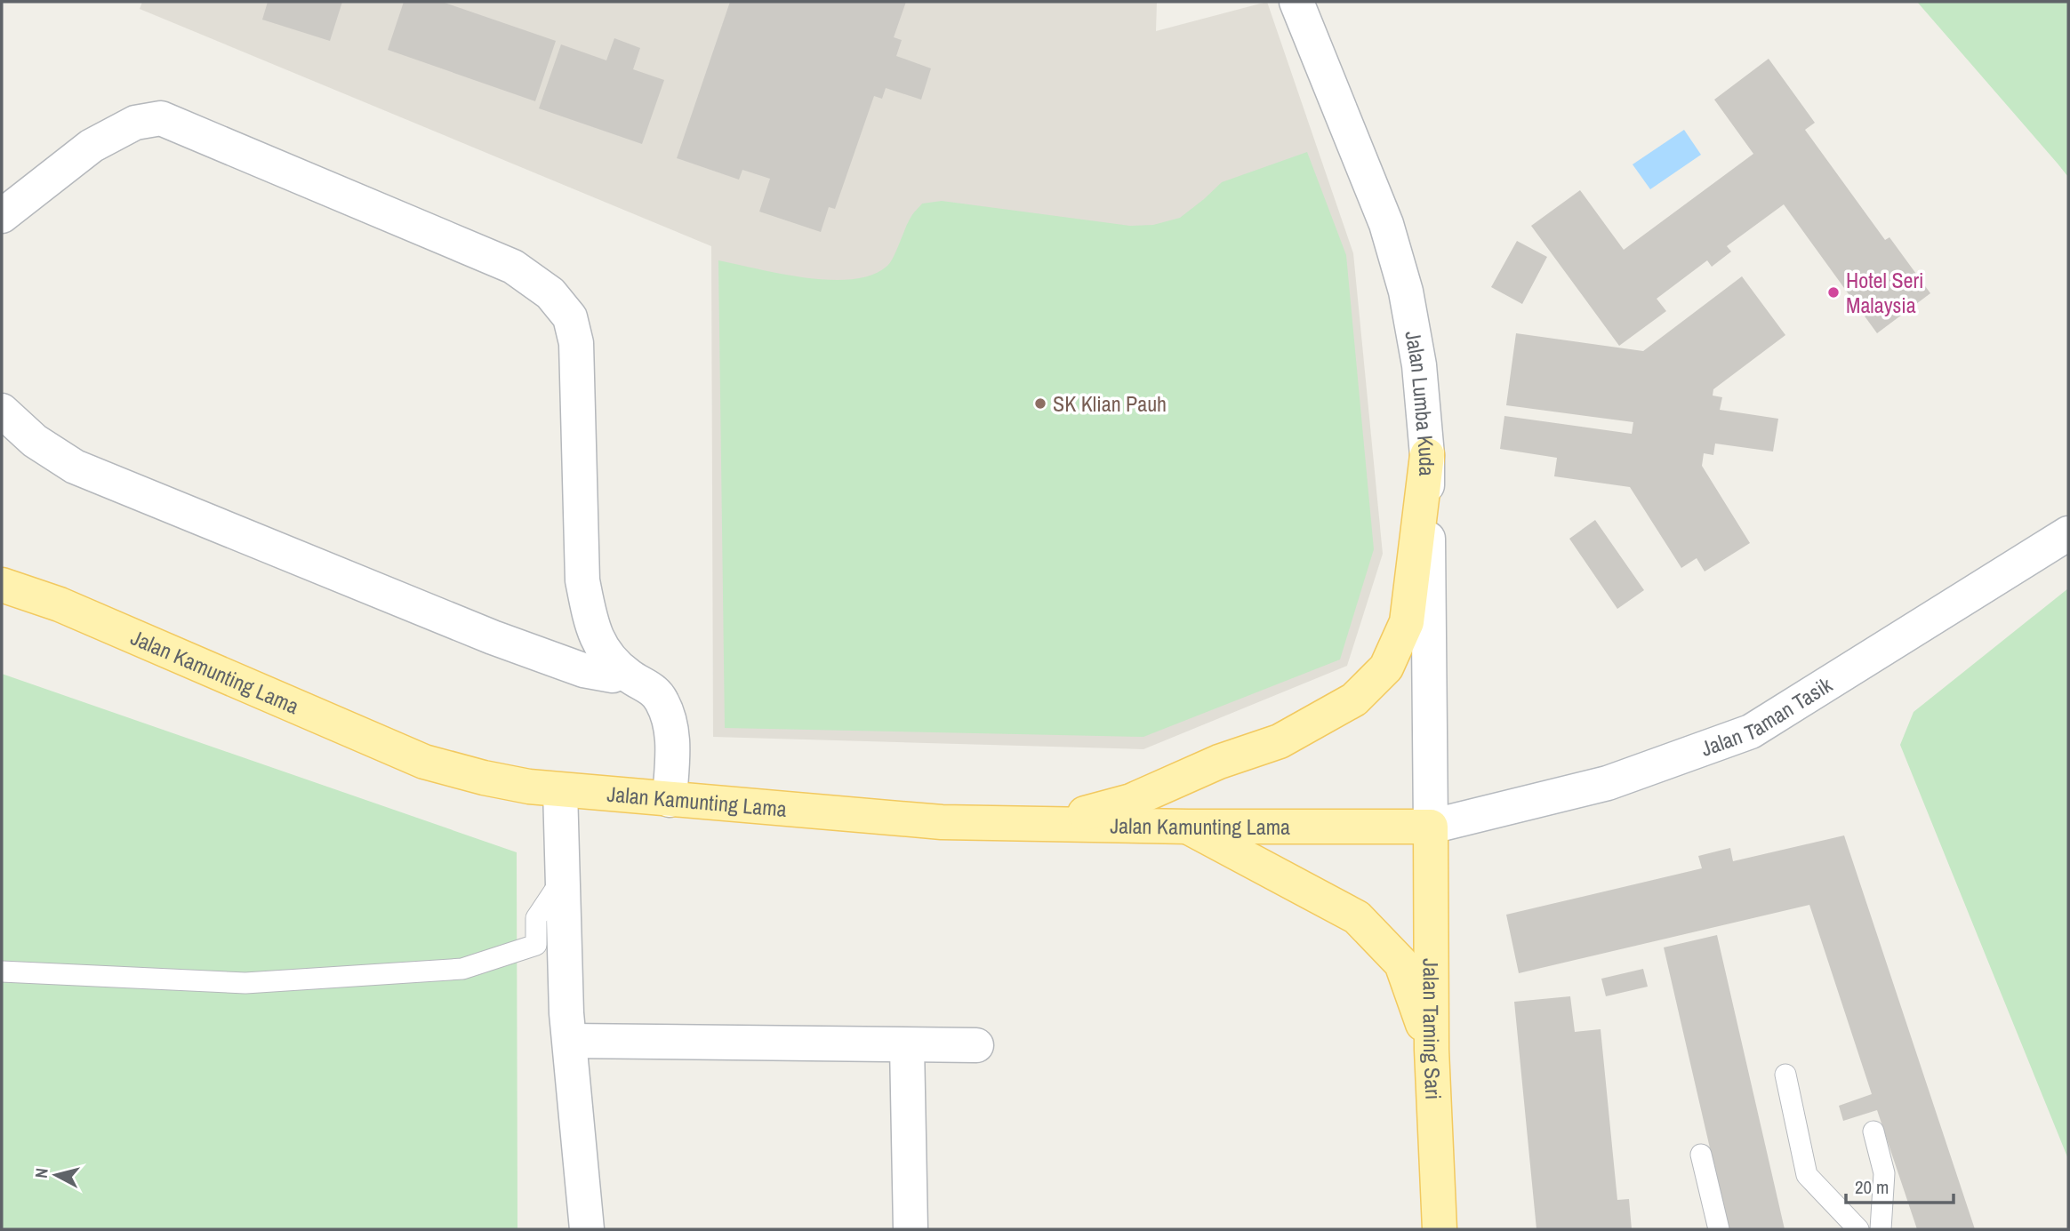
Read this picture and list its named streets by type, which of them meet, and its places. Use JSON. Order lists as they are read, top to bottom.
{
  "streets": {
    "main road": ["Jalan Kamunting Lama", "Jalan Taming Sari"],
    "street": ["Jalan Lumba Kuda", "Jalan Taman Tasik"]
  },
  "crossings": [
    ["Jalan Lumba Kuda", "Jalan Kamunting Lama"],
    ["Jalan Lumba Kuda", "Jalan Taman Tasik"],
    ["Jalan Lumba Kuda", "Jalan Taming Sari"],
    ["Jalan Kamunting Lama", "Jalan Taman Tasik"],
    ["Jalan Kamunting Lama", "Jalan Taming Sari"],
    ["Jalan Taman Tasik", "Jalan Taming Sari"]
  ],
  "places": ["Hotel Seri Malaysia", "SK Klian Pauh"],
  "scale_bar": "20 m",
  "north": "left"
}
